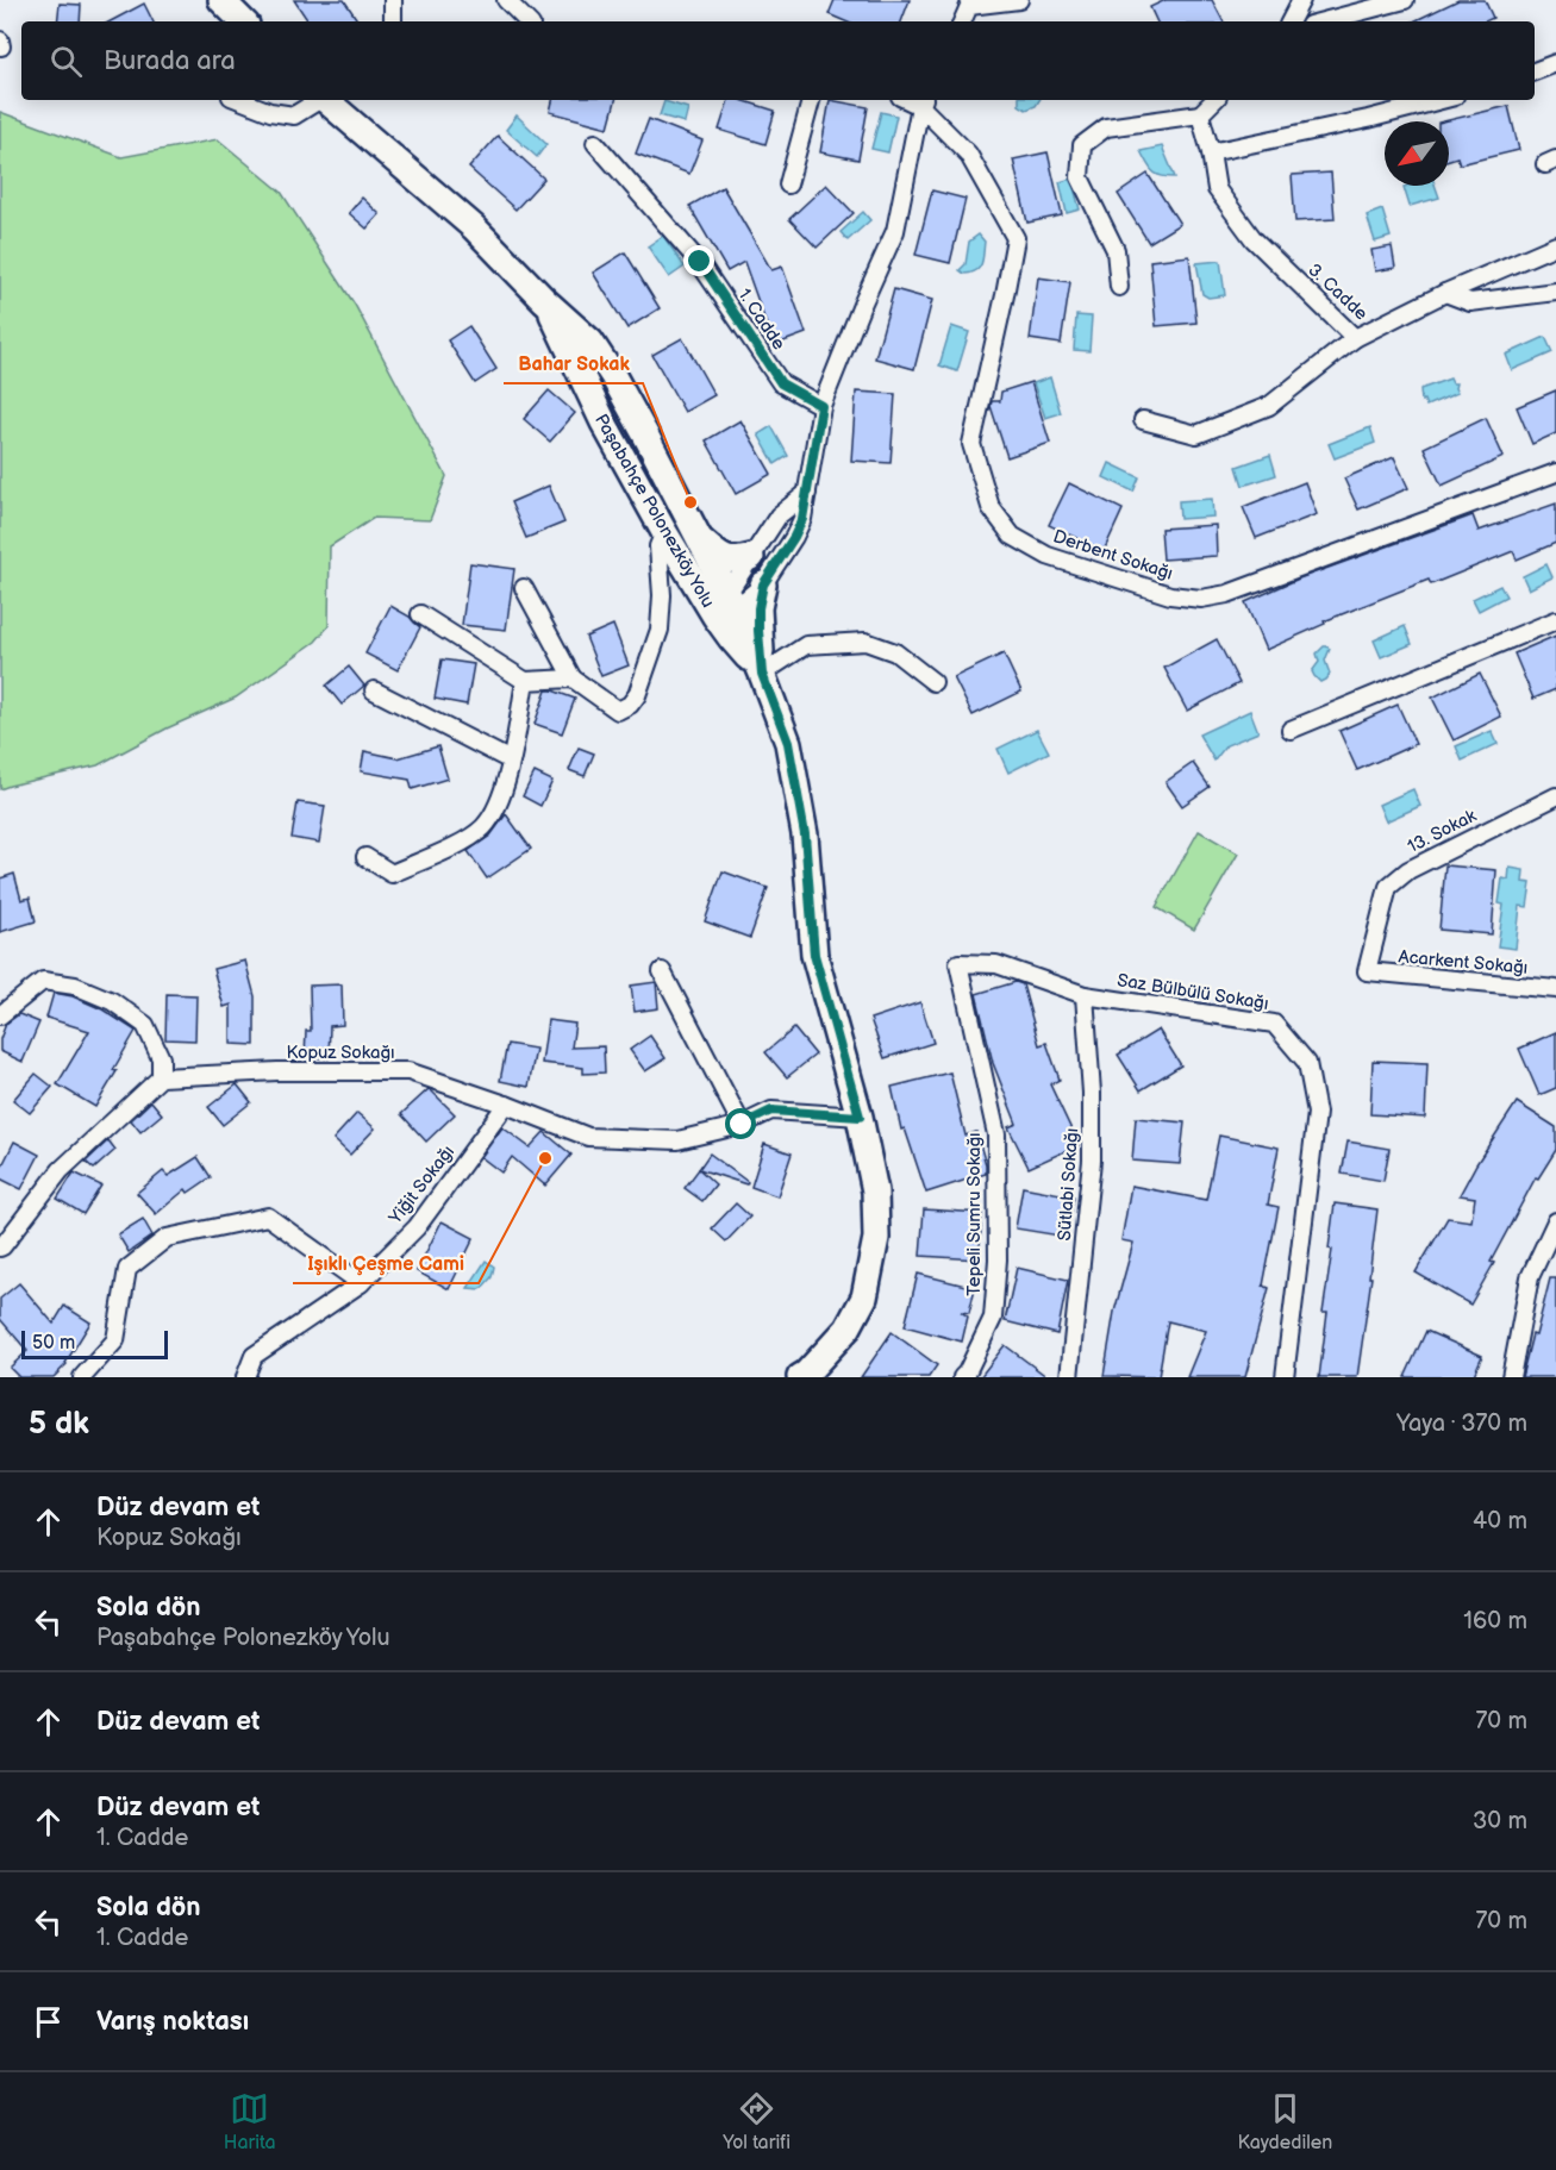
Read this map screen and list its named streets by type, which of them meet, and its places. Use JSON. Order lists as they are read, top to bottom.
{
  "streets": {
    "main road": ["Paşabahçe Polonezköy Yolu"],
    "street": [
      "3. Cadde",
      "1. Cadde",
      "Derbent Sokağı",
      "13. Sokak",
      "Acarkent Sokağı",
      "Saz Bülbülü Sokağı",
      "Kopuz Sokağı",
      "Yiğit Sokağı",
      "Sütlabi Sokağı",
      "Tepeli Sumru Sokağı"
    ]
  },
  "crossings": [
    ["Paşabahçe Polonezköy Yolu", "Kopuz Sokağı"],
    ["13. Sokak", "Acarkent Sokağı"],
    ["Saz Bülbülü Sokağı", "Sütlabi Sokağı"],
    ["Saz Bülbülü Sokağı", "Tepeli Sumru Sokağı"],
    ["Kopuz Sokağı", "Yiğit Sokağı"]
  ],
  "places": ["Bahar Sokak", "Işıklı Çeşme Cami"],
  "scale_bar": "50 m",
  "north": "bottom left",
  "page": {
    "search": "Burada ara",
    "scale": "50 m",
    "heading": ["5 dk", "Yaya · 370 m"],
    "list": [
      ["Düz devam et", "Kopuz Sokağı", "40 m"],
      ["Sola dön", "Paşabahçe Polonezköy Yolu", "160 m"],
      ["Düz devam et", "70 m"],
      ["Düz devam et", "1. Cadde", "30 m"],
      ["Sola dön", "1. Cadde", "70 m"],
      "Varış noktası"
    ],
    "nav": ["Harita", "Yol tarifi", "Kaydedilen"]
  }
}
